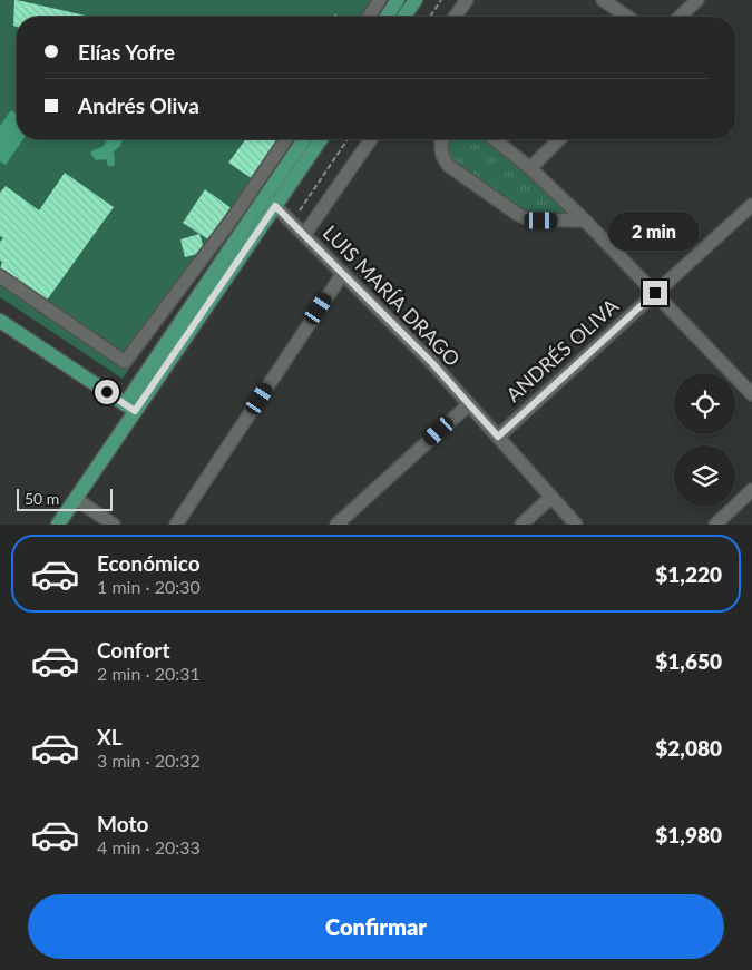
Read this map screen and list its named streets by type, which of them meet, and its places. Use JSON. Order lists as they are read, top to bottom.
{
  "streets": {
    "street": ["LUIS MARÍA DRAGO", "ANDRÉS OLIVA"]
  },
  "crossings": [
    ["LUIS MARÍA DRAGO", "ANDRÉS OLIVA"]
  ],
  "scale_bar": "50 m",
  "page": {
    "banner": ["Elías Yofre", "Andrés Oliva"],
    "bubble": "2 min",
    "scale": "50 m",
    "list": [
      {
        "name": "Económico",
        "note": "1 min · 20:30",
        "value": "$1,220"
      },
      {
        "name": "Confort",
        "note": "2 min · 20:31",
        "value": "$1,650"
      },
      {
        "name": "XL",
        "note": "3 min · 20:32",
        "value": "$2,080"
      },
      {
        "name": "Moto",
        "note": "4 min · 20:33",
        "value": "$1,980"
      }
    ],
    "buttons": "Confirmar"
  }
}
